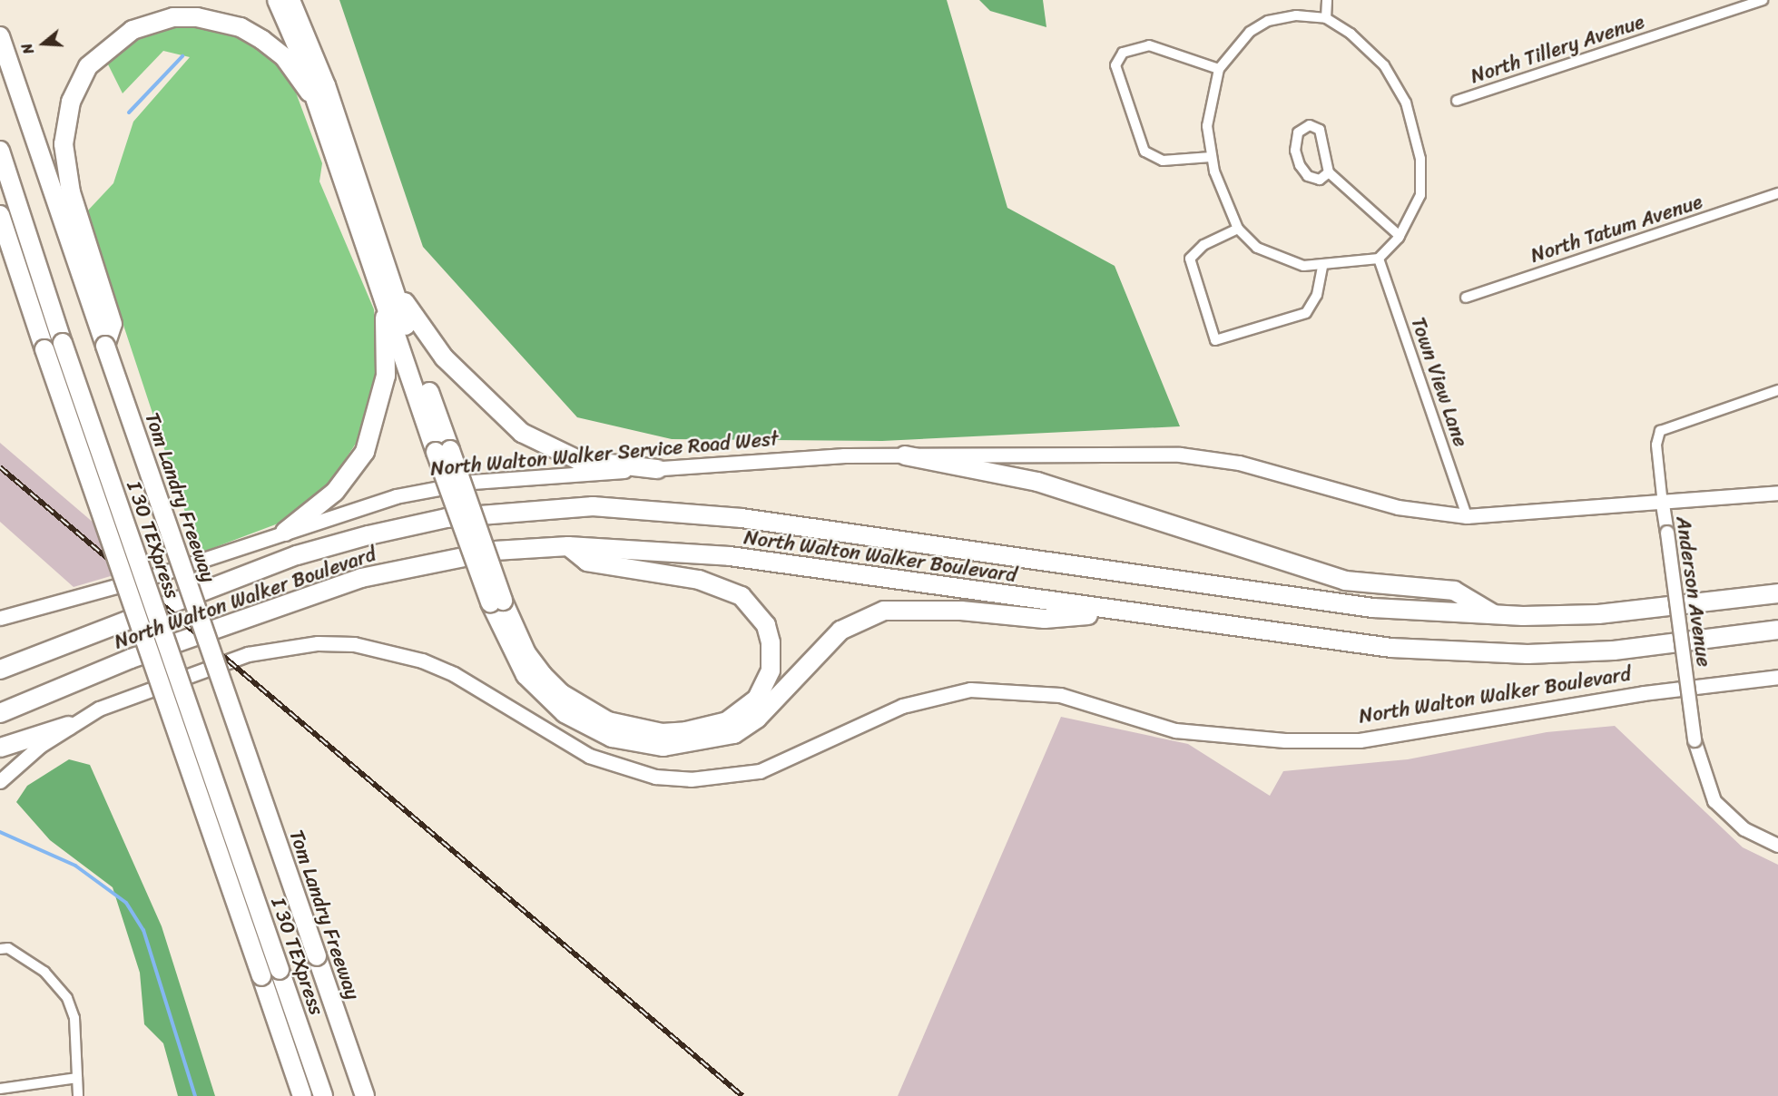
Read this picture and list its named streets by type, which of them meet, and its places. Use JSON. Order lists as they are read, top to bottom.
{
  "streets": {
    "highway": ["Tom Landry Freeway", "I 30 TEXpress", "North Walton Walker Boulevard"],
    "main road": ["North Walton Walker Service Road West"],
    "street": [
      "North Tillery Avenue",
      "North Tatum Avenue",
      "Town View Lane",
      "Anderson Avenue"
    ]
  },
  "north": "left"
}
